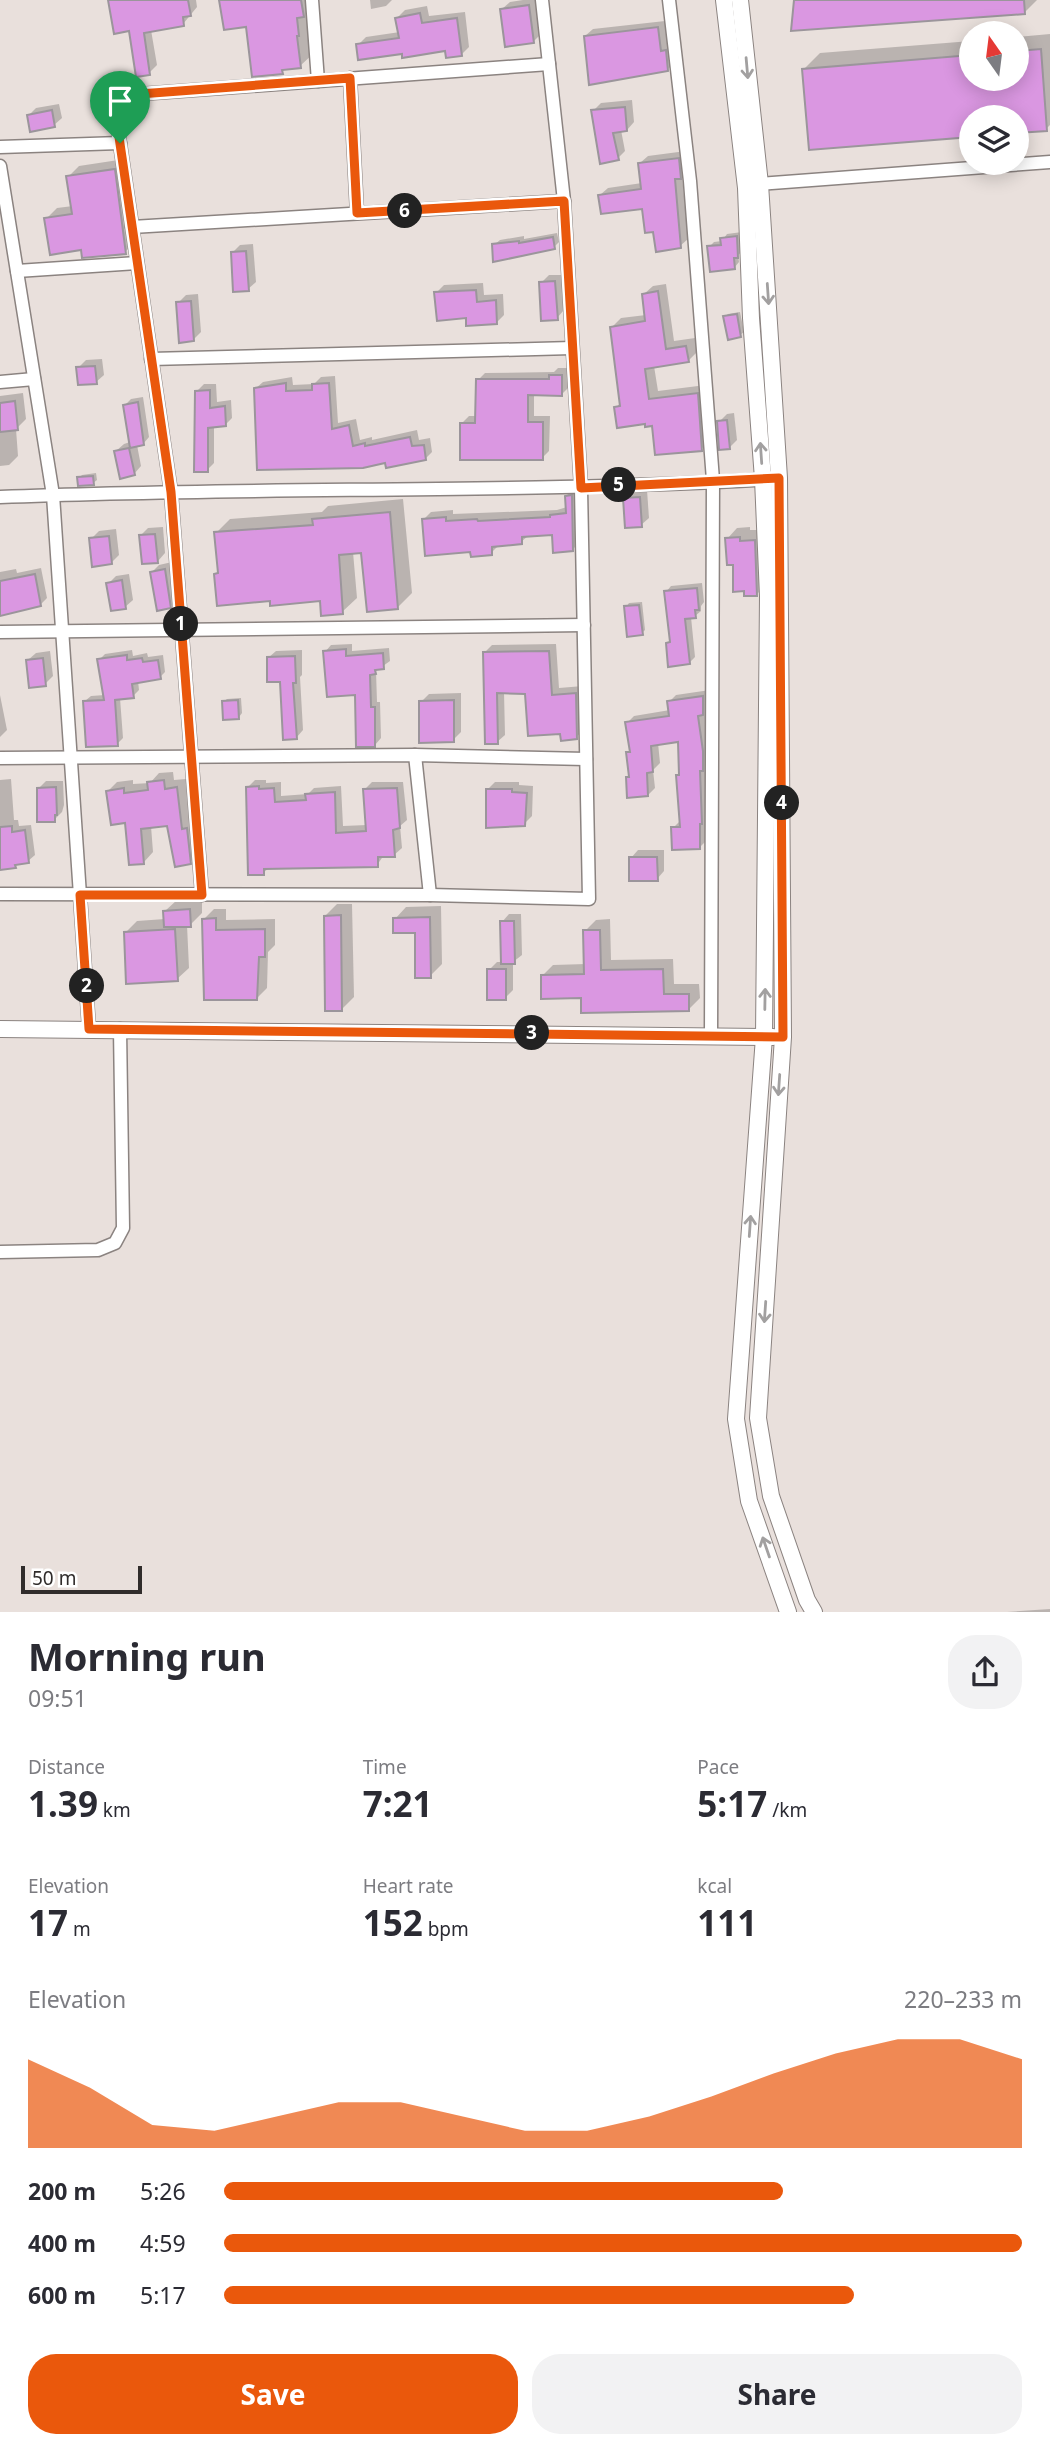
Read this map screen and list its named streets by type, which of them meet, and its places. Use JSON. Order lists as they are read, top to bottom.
{
  "scale_bar": "50 m",
  "north": "top",
  "page": {
    "pins": [
      "6",
      "5",
      "1",
      "4",
      "2",
      "3"
    ],
    "scale": "50 m",
    "heading": ["Morning run", "09:51"],
    "stats": [
      ["Distance", "1.39 km"],
      ["Time", "7:21"],
      ["Pace", "5:17 /km"],
      ["Elevation", "17 m"],
      ["Heart rate", "152 bpm"],
      ["kcal", "111"]
    ],
    "chart": ["Elevation", "220–233 m"],
    "list": [
      {
        "name": "200 m",
        "note": "5:26"
      },
      {
        "name": "400 m",
        "note": "4:59"
      },
      {
        "name": "600 m",
        "note": "5:17"
      }
    ],
    "buttons": ["Save", "Share"]
  }
}
